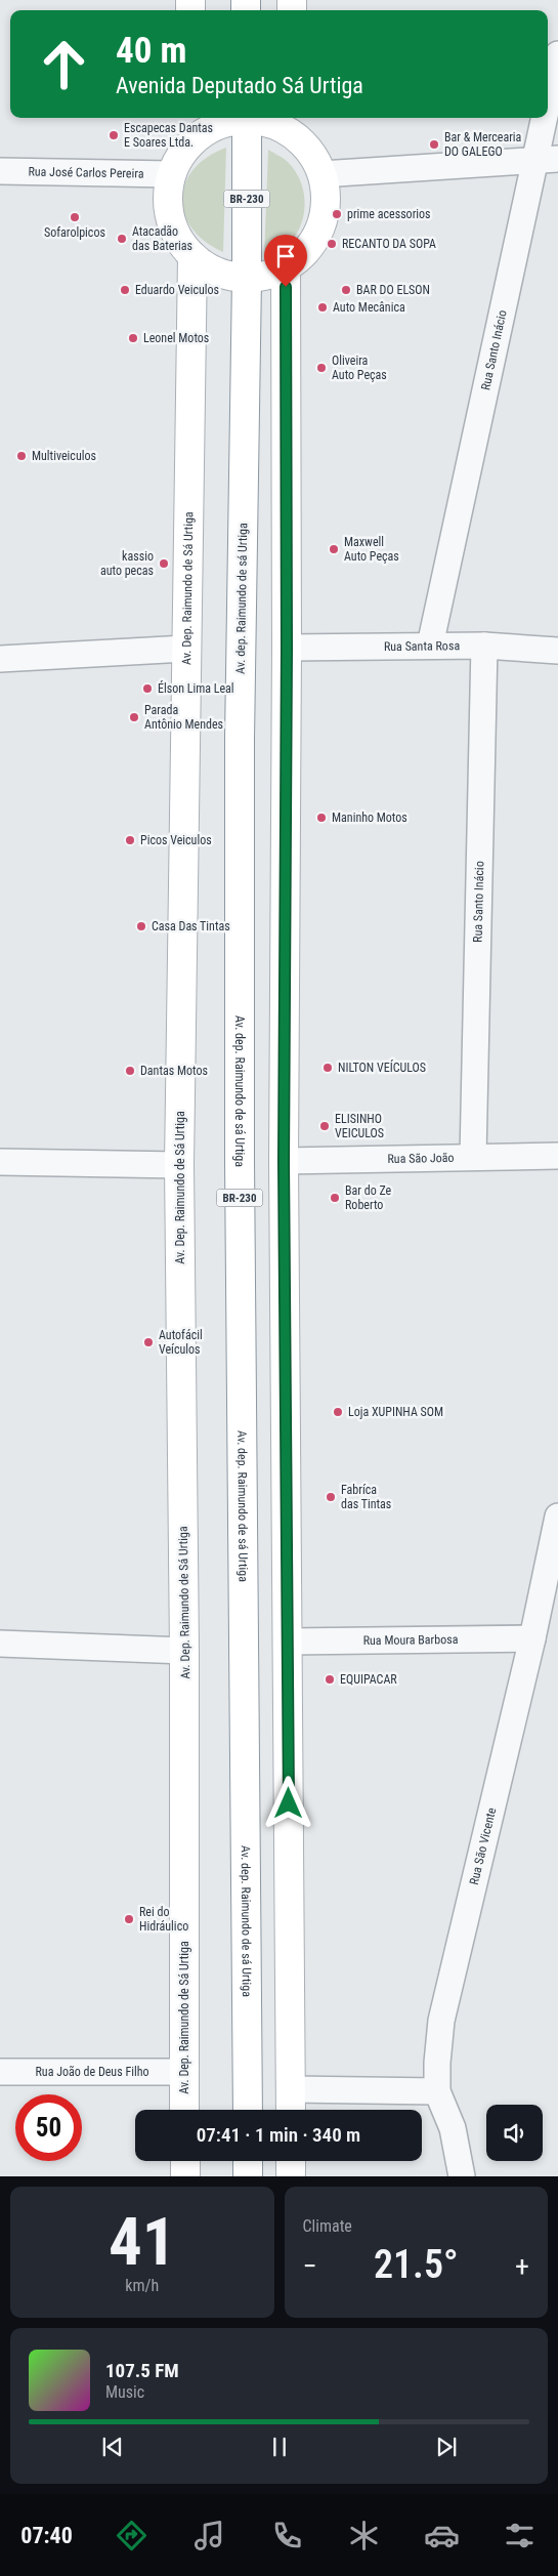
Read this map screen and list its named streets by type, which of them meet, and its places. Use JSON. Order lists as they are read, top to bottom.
{
  "streets": {
    "main road": ["BR-230", "Av. Dep. Raimundo de Sá Urtiga", "Av. dep. Raimundo de sá Urtiga"],
    "street": [
      "Rua José Carlos Pereira",
      "Rua Santo Inácio",
      "Rua Santa Rosa",
      "Rua São João",
      "Rua Moura Barbosa",
      "Rua São Vicente",
      "Rua João de Deus Filho"
    ]
  },
  "crossings": [
    ["BR-230", "Av. dep. Raimundo de sá Urtiga"],
    ["Rua Santo Inácio", "Rua Santa Rosa"],
    ["Rua Santo Inácio", "Rua São João"],
    ["Av. Dep. Raimundo de Sá Urtiga", "Rua João de Deus Filho"],
    ["Rua Moura Barbosa", "Rua São Vicente"]
  ],
  "places": [
    "Escapecas Dantas E Soares Ltda.",
    "Bar & Mercearia DO GALEGO",
    "prime acessorios",
    "Sofarolpicos",
    "Atacadão das Baterias",
    "RECANTO DA SOPA",
    "Eduardo Veiculos",
    "BAR DO ELSON",
    "Auto Mecânica",
    "Leonel Motos",
    "Oliveira Auto Peças",
    "Multiveiculos",
    "Maxwell Auto Peças",
    "kassio auto pecas",
    "Élson Lima Leal",
    "Parada Antônio Mendes",
    "Maninho Motos",
    "Picos Veiculos",
    "Casa Das Tintas",
    "NILTON VEÍCULOS",
    "Dantas Motos",
    "ELISINHO VEICULOS",
    "Bar do Ze Roberto",
    "Autofácil Veículos",
    "Loja XUPINHA SOM",
    "Fabríca das Tintas",
    "EQUIPACAR",
    "Rei do Hidráulico"
  ],
  "page": {
    "turn": ["40 m", "Avenida Deputado Sá Urtiga"],
    "limit": "50",
    "trip": "07:41 · 1 min · 340 m",
    "tile": [
      ["41", "km/h"],
      "Climate"
    ],
    "heat": ["−", "21.5°", "+"],
    "song": ["107.5 FM", "Music"],
    "tabs": "07:40"
  }
}
